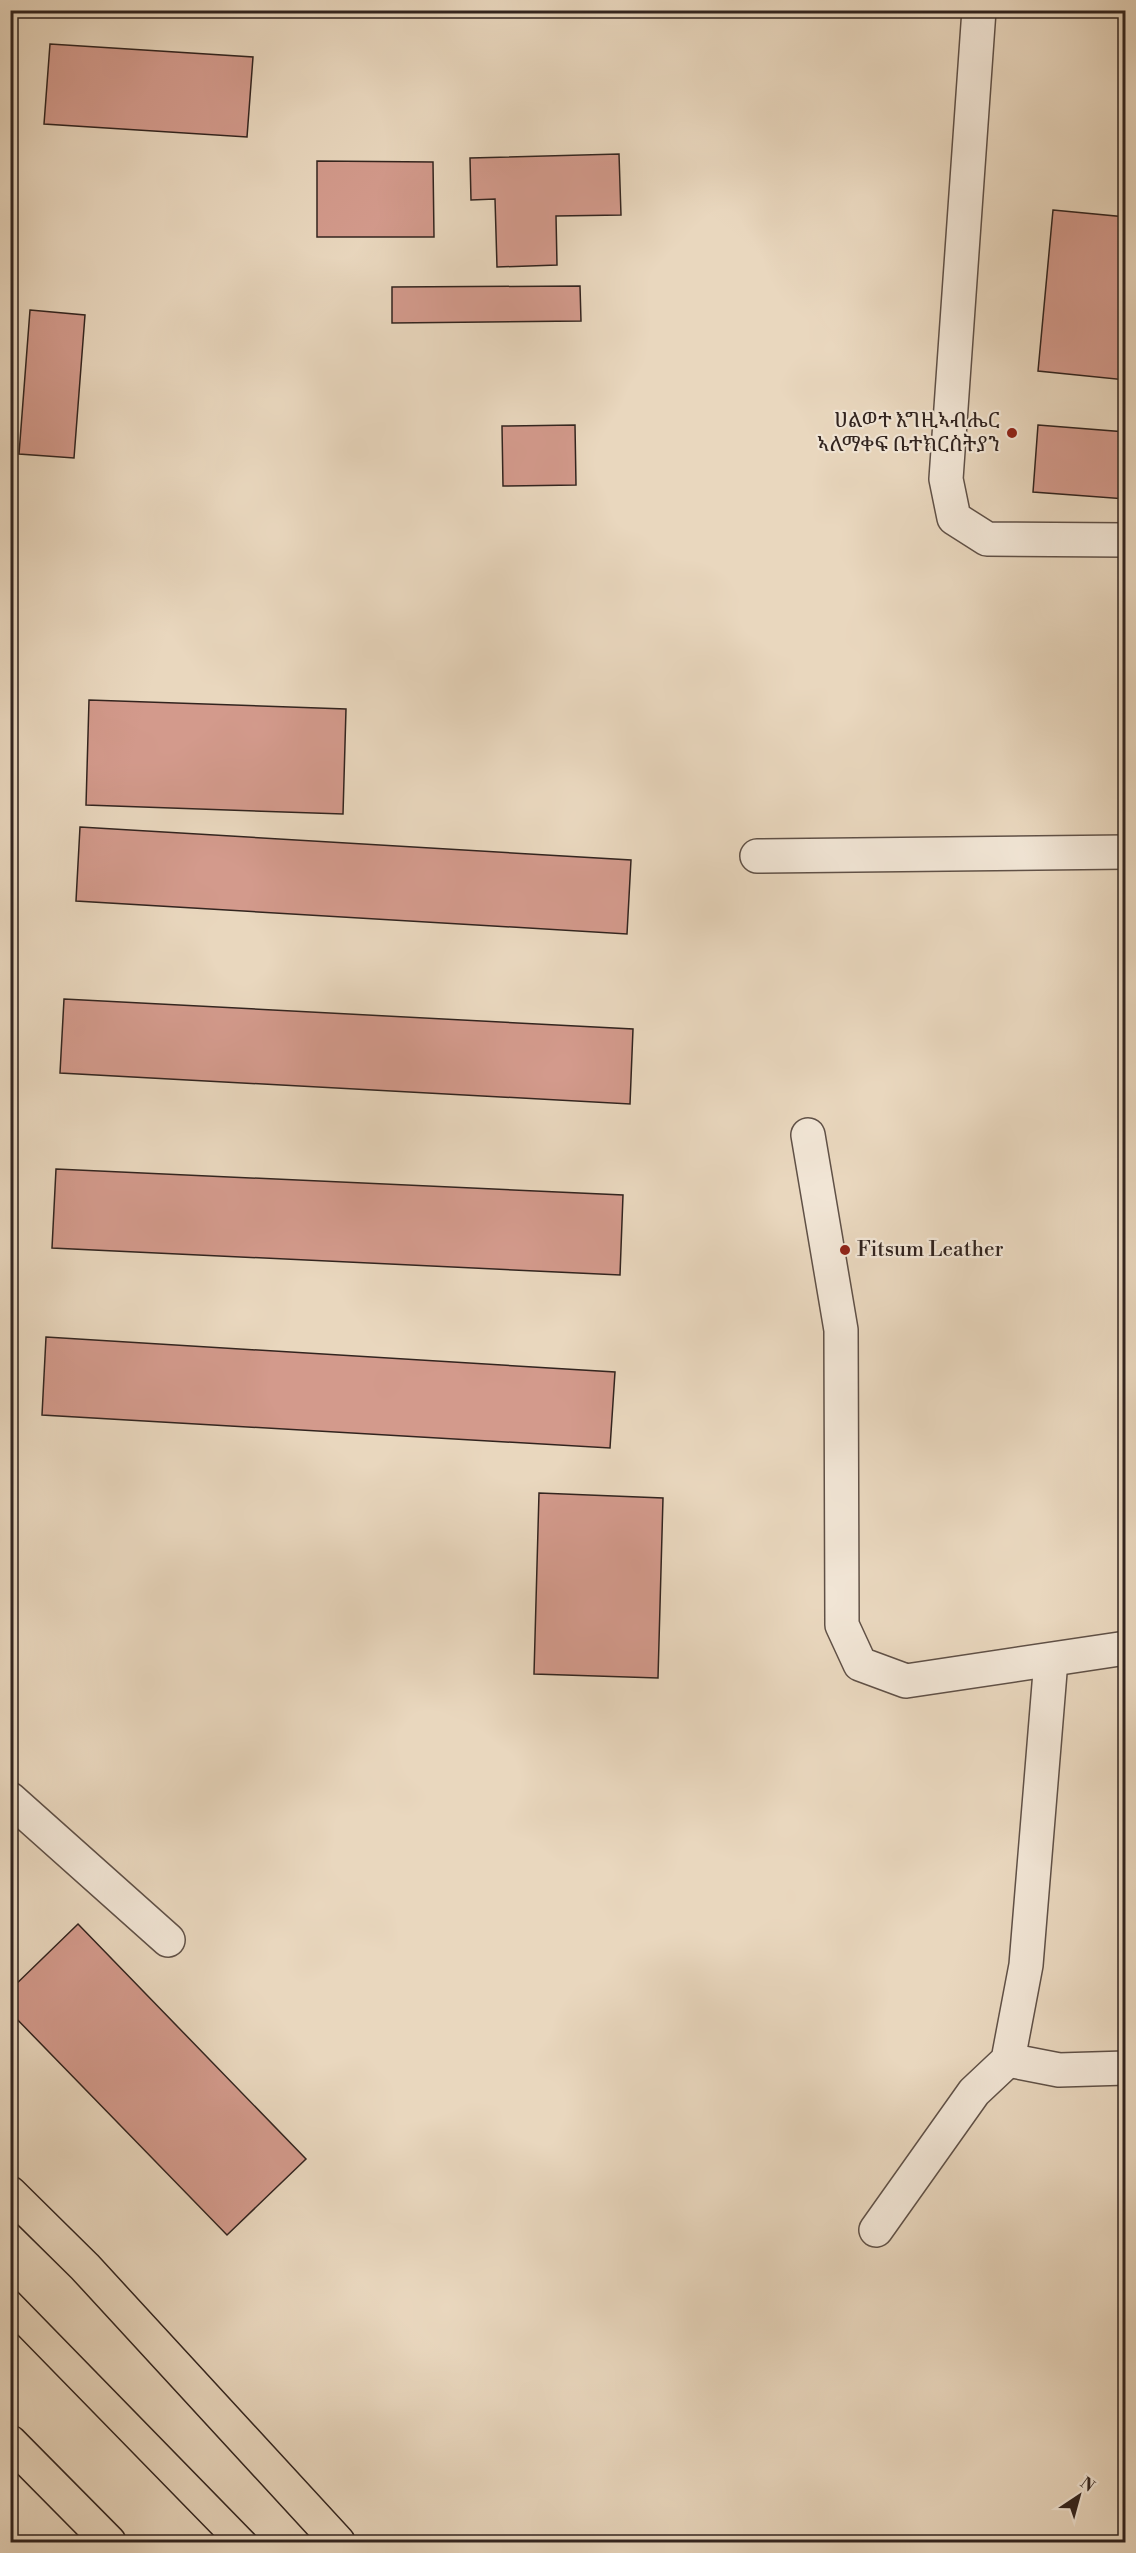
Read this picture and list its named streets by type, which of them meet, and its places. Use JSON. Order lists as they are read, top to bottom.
{
  "places": ["ሀልወተ እግዚኣብሔር ኣለማቀፍ ቤተክርስትያን", "Fitsum Leather"],
  "north": "top right"
}
